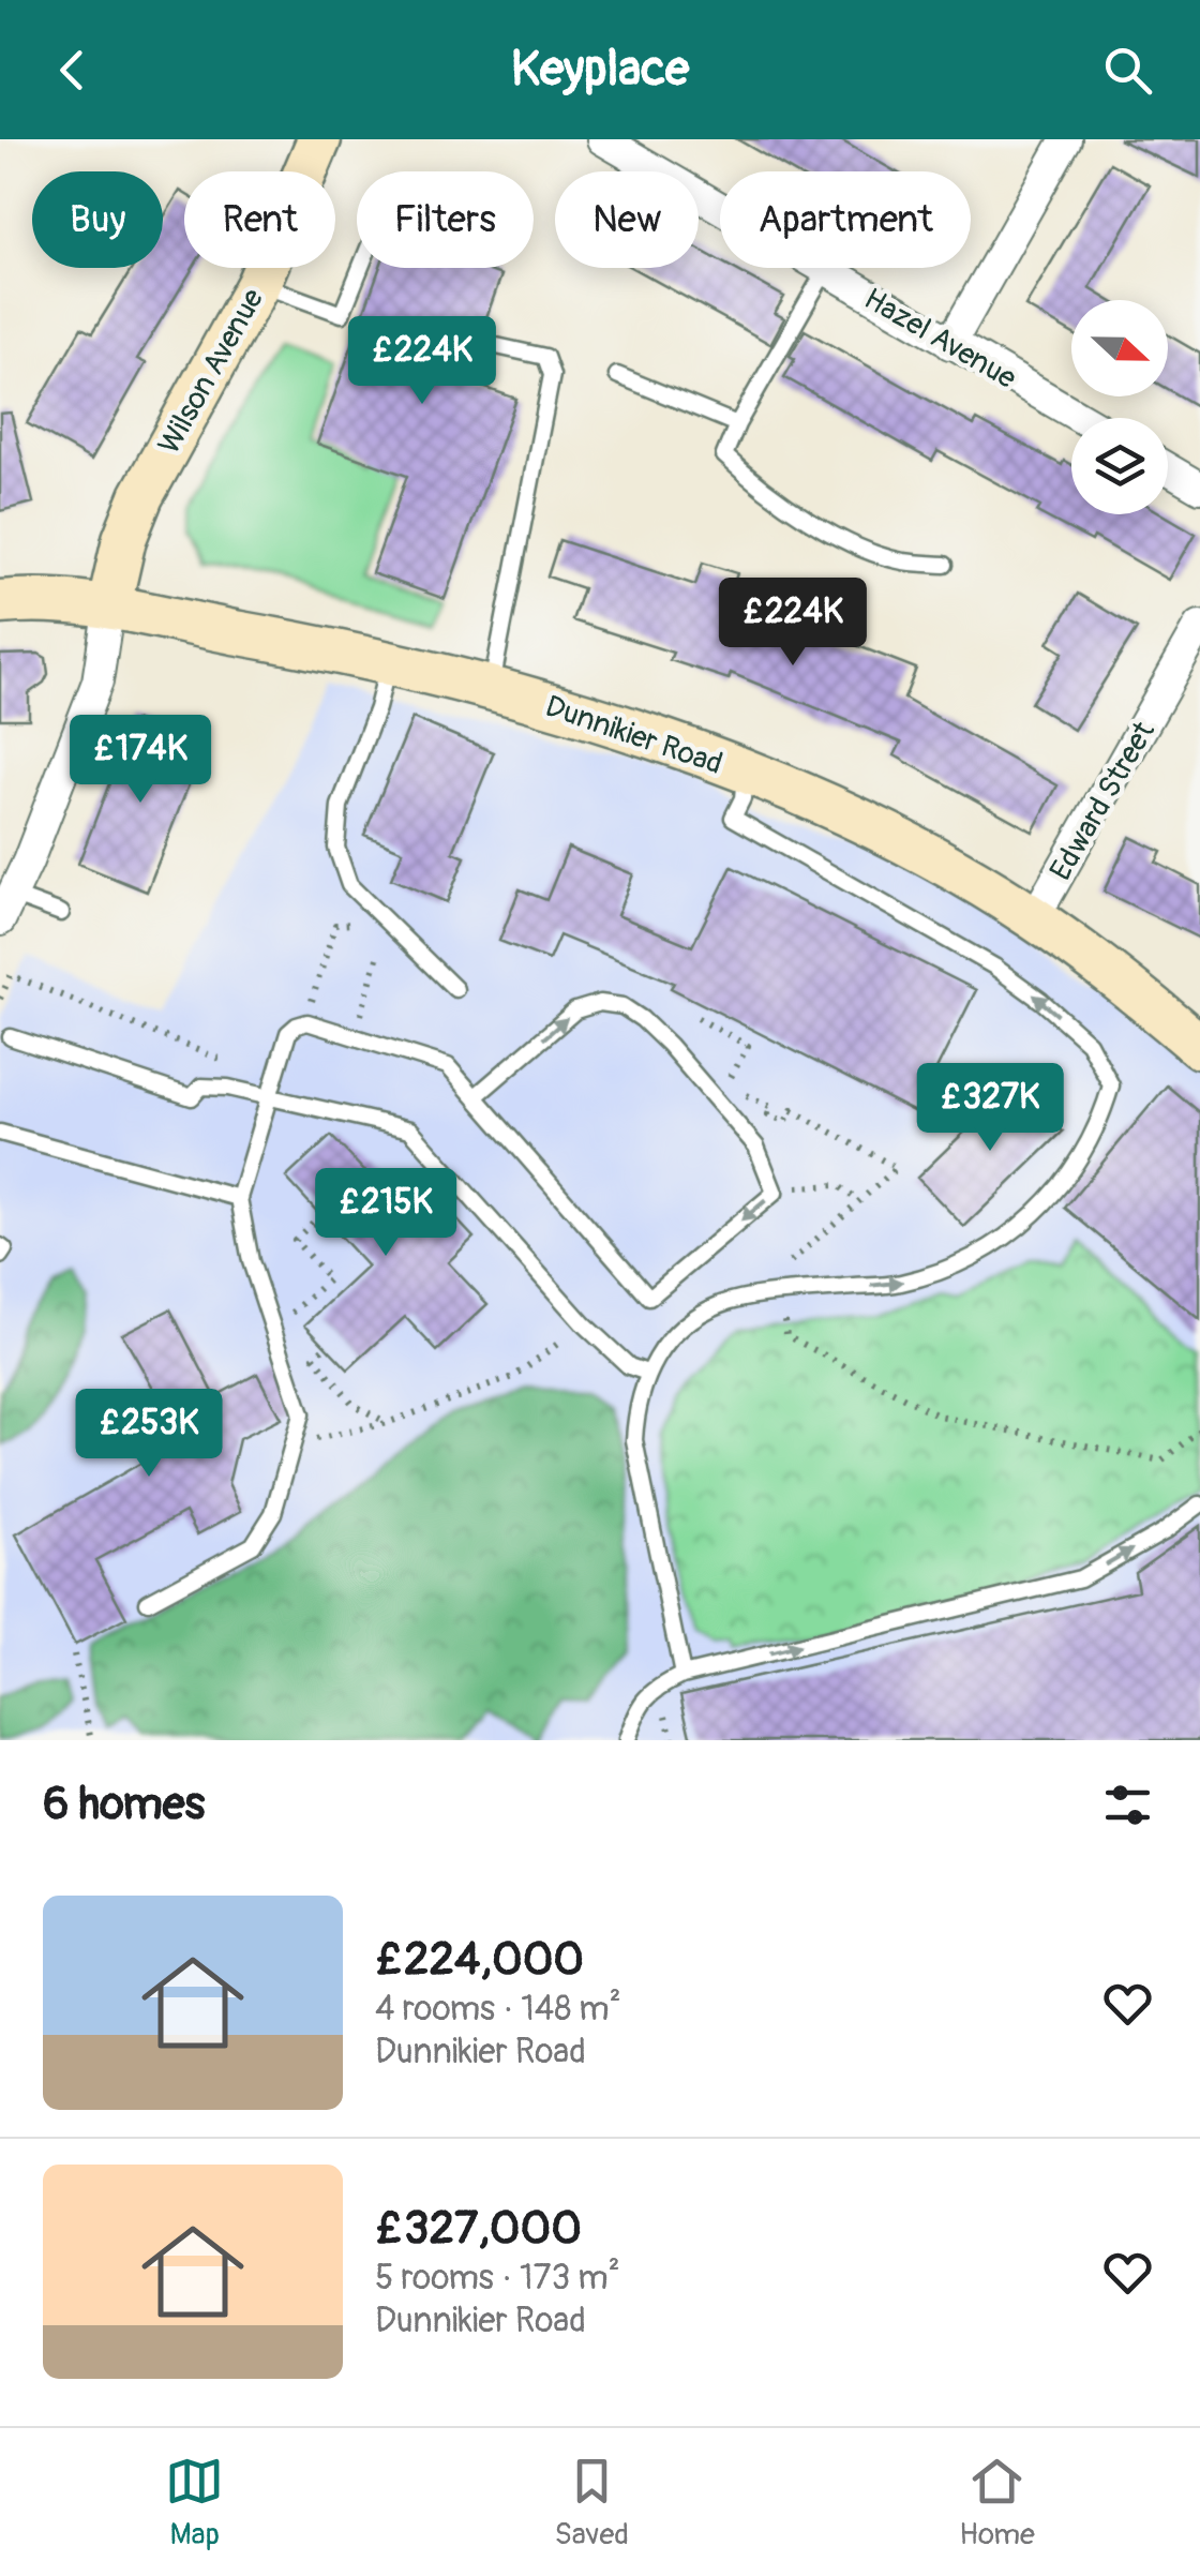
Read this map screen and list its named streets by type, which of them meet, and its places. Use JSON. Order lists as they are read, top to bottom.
{
  "streets": {
    "street": [
      "Hazel Avenue",
      "Wilson Avenue",
      "Dunnikier Road",
      "Edward Street"
    ]
  },
  "crossings": [
    ["Wilson Avenue", "Dunnikier Road"],
    ["Dunnikier Road", "Edward Street"]
  ],
  "north": "right",
  "page": {
    "header": "Keyplace",
    "chip": [
      "Buy",
      "Rent",
      "Filters",
      "New",
      "Apartment"
    ],
    "price": [
      "£224K",
      "£224K",
      "£174K",
      "£327K",
      "£215K",
      "£253K"
    ],
    "heading": "6 homes",
    "list": [
      {
        "name": "£224,000",
        "note": "4 rooms · 148 m² · Dunnikier Road"
      },
      {
        "name": "£327,000",
        "note": "5 rooms · 173 m² · Dunnikier Road"
      }
    ],
    "tabs": ["Map", "Saved", "Home"]
  }
}
